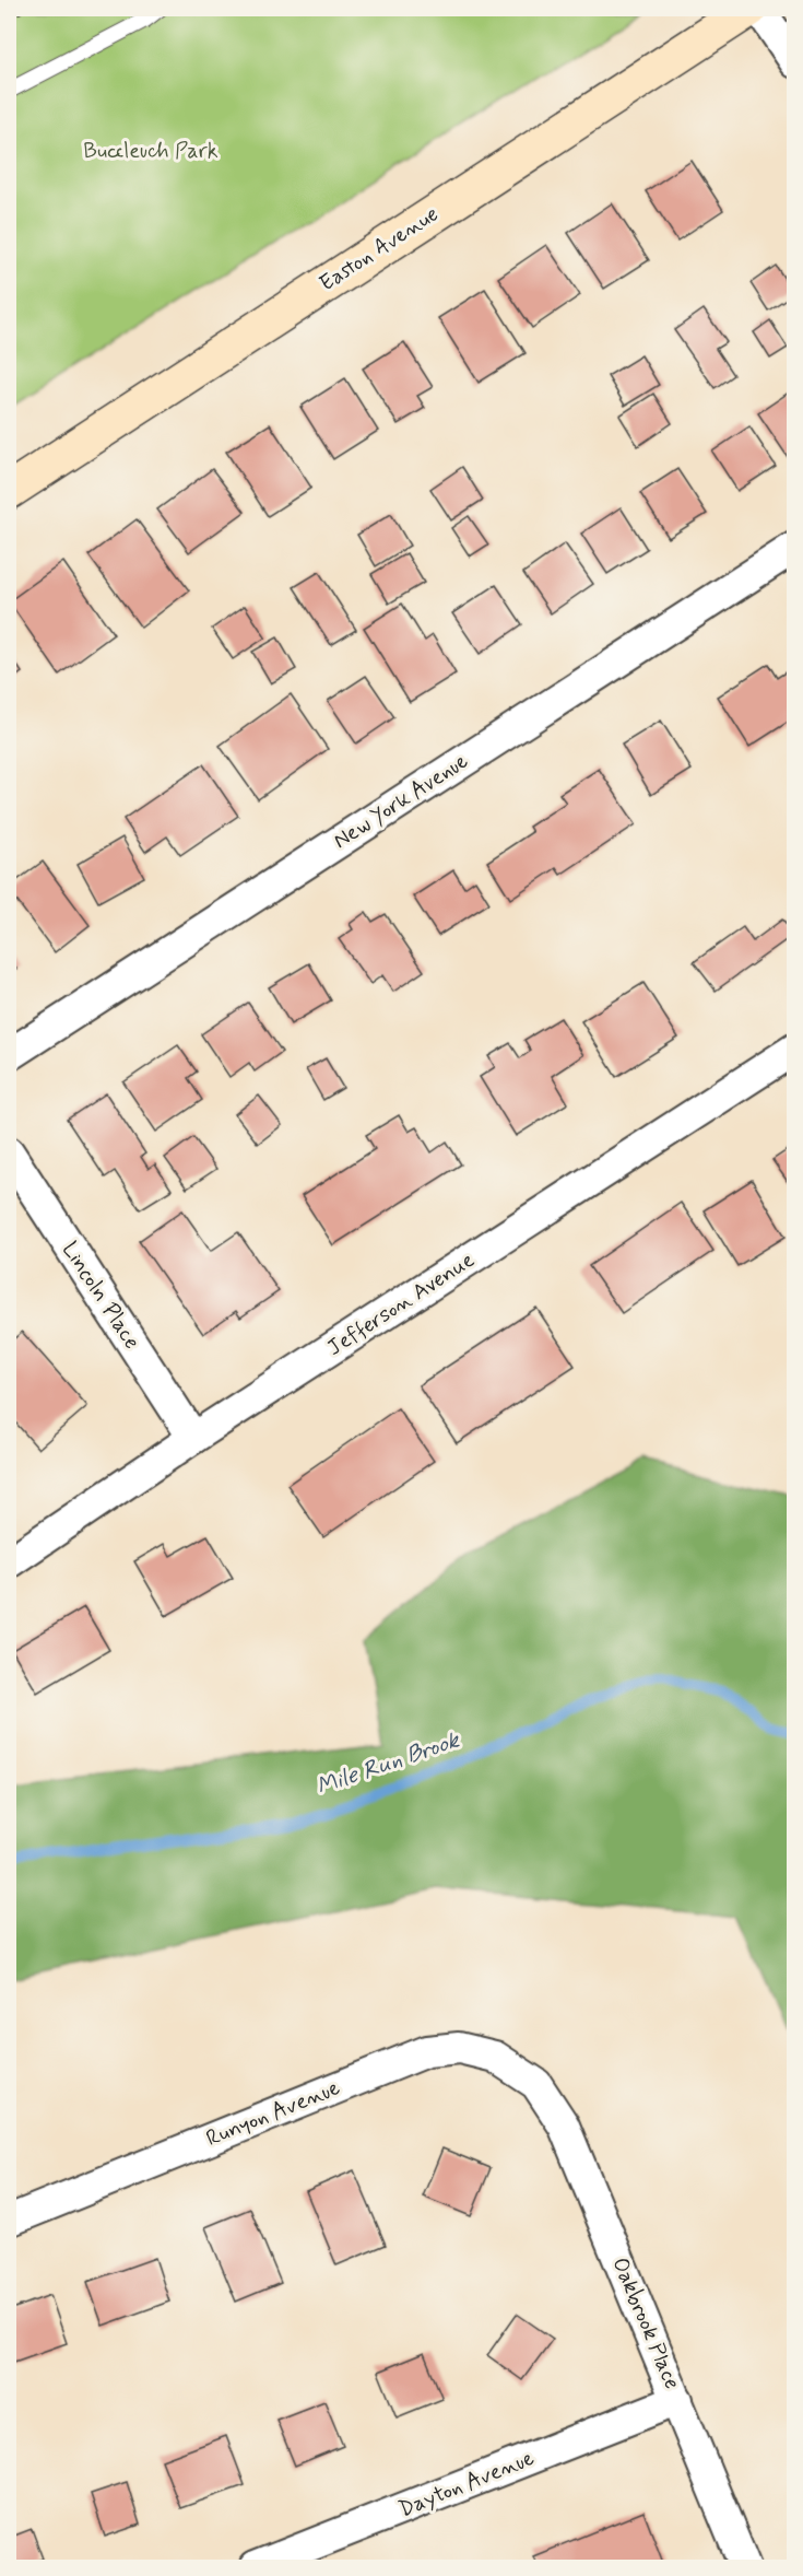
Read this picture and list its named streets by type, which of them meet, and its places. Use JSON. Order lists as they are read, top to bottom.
{
  "streets": {
    "street": [
      "Easton Avenue",
      "New York Avenue",
      "Lincoln Place",
      "Jefferson Avenue",
      "Runyon Avenue",
      "Oakbrook Place",
      "Dayton Avenue"
    ]
  },
  "crossings": [
    ["Lincoln Place", "Jefferson Avenue"],
    ["Runyon Avenue", "Oakbrook Place"],
    ["Oakbrook Place", "Dayton Avenue"]
  ],
  "water": ["Mile Run Brook"],
  "parks": ["Buccleuch Park"]
}
